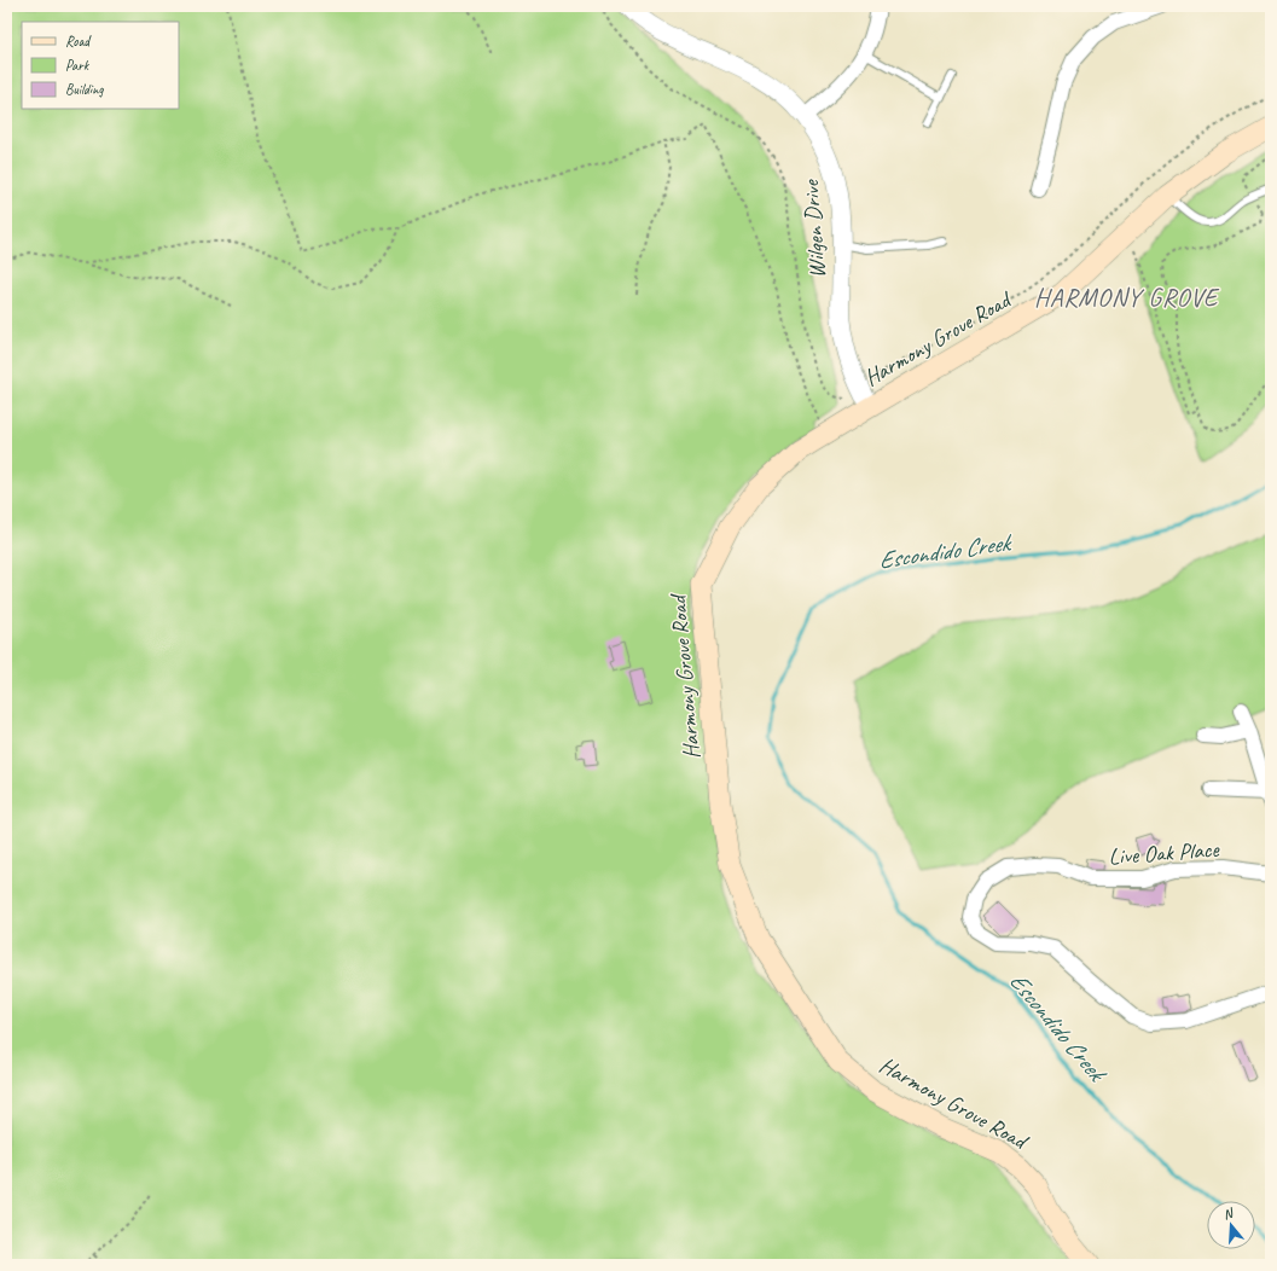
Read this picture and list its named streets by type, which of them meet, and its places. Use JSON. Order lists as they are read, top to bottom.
{
  "streets": {
    "main road": ["Harmony Grove Road"],
    "street": ["Wilgen Drive", "Live Oak Place"]
  },
  "crossings": [
    ["Wilgen Drive", "Harmony Grove Road"]
  ],
  "districts": ["HARMONY GROVE"],
  "water": ["Escondido Creek"],
  "legend": ["Road", "Park", "Building"],
  "north": "top"
}
